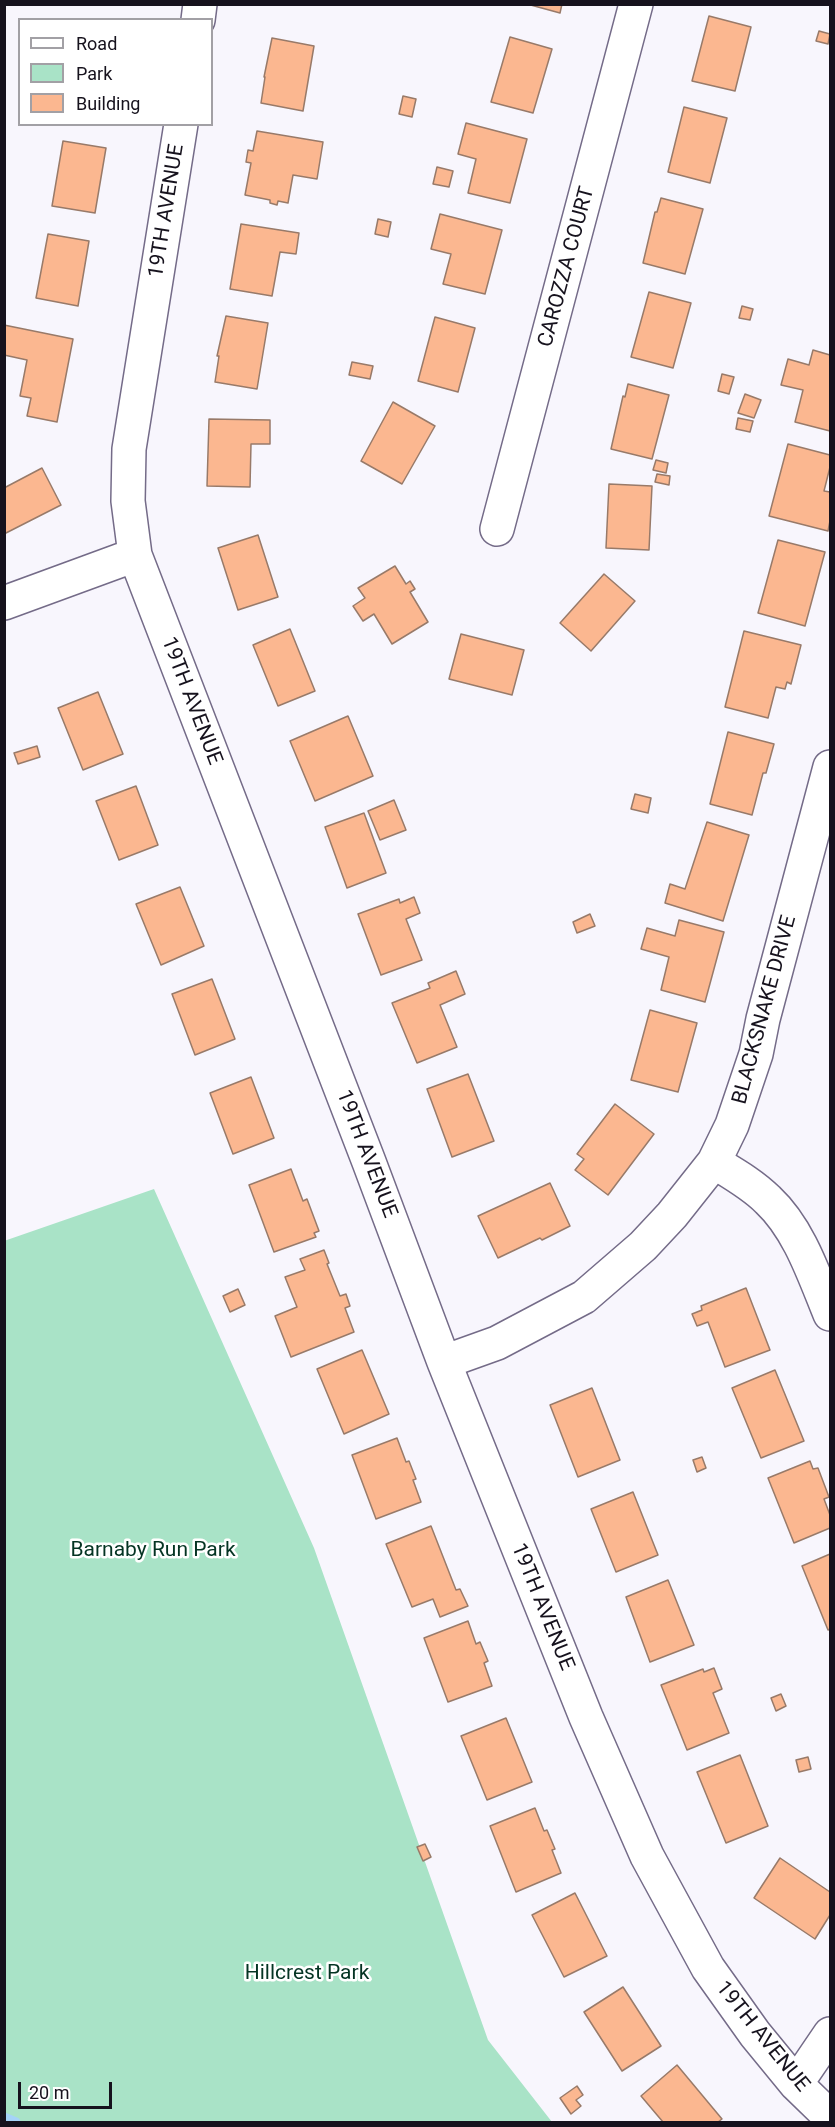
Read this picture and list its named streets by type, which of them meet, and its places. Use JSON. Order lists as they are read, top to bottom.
{
  "streets": {
    "street": ["19TH AVENUE", "CAROZZA COURT", "BLACKSNAKE DRIVE"]
  },
  "crossings": [
    ["19TH AVENUE", "BLACKSNAKE DRIVE"]
  ],
  "parks": ["Barnaby Run Park", "Hillcrest Park"],
  "legend": ["Road", "Park", "Building"],
  "scale_bar": "20 m"
}
